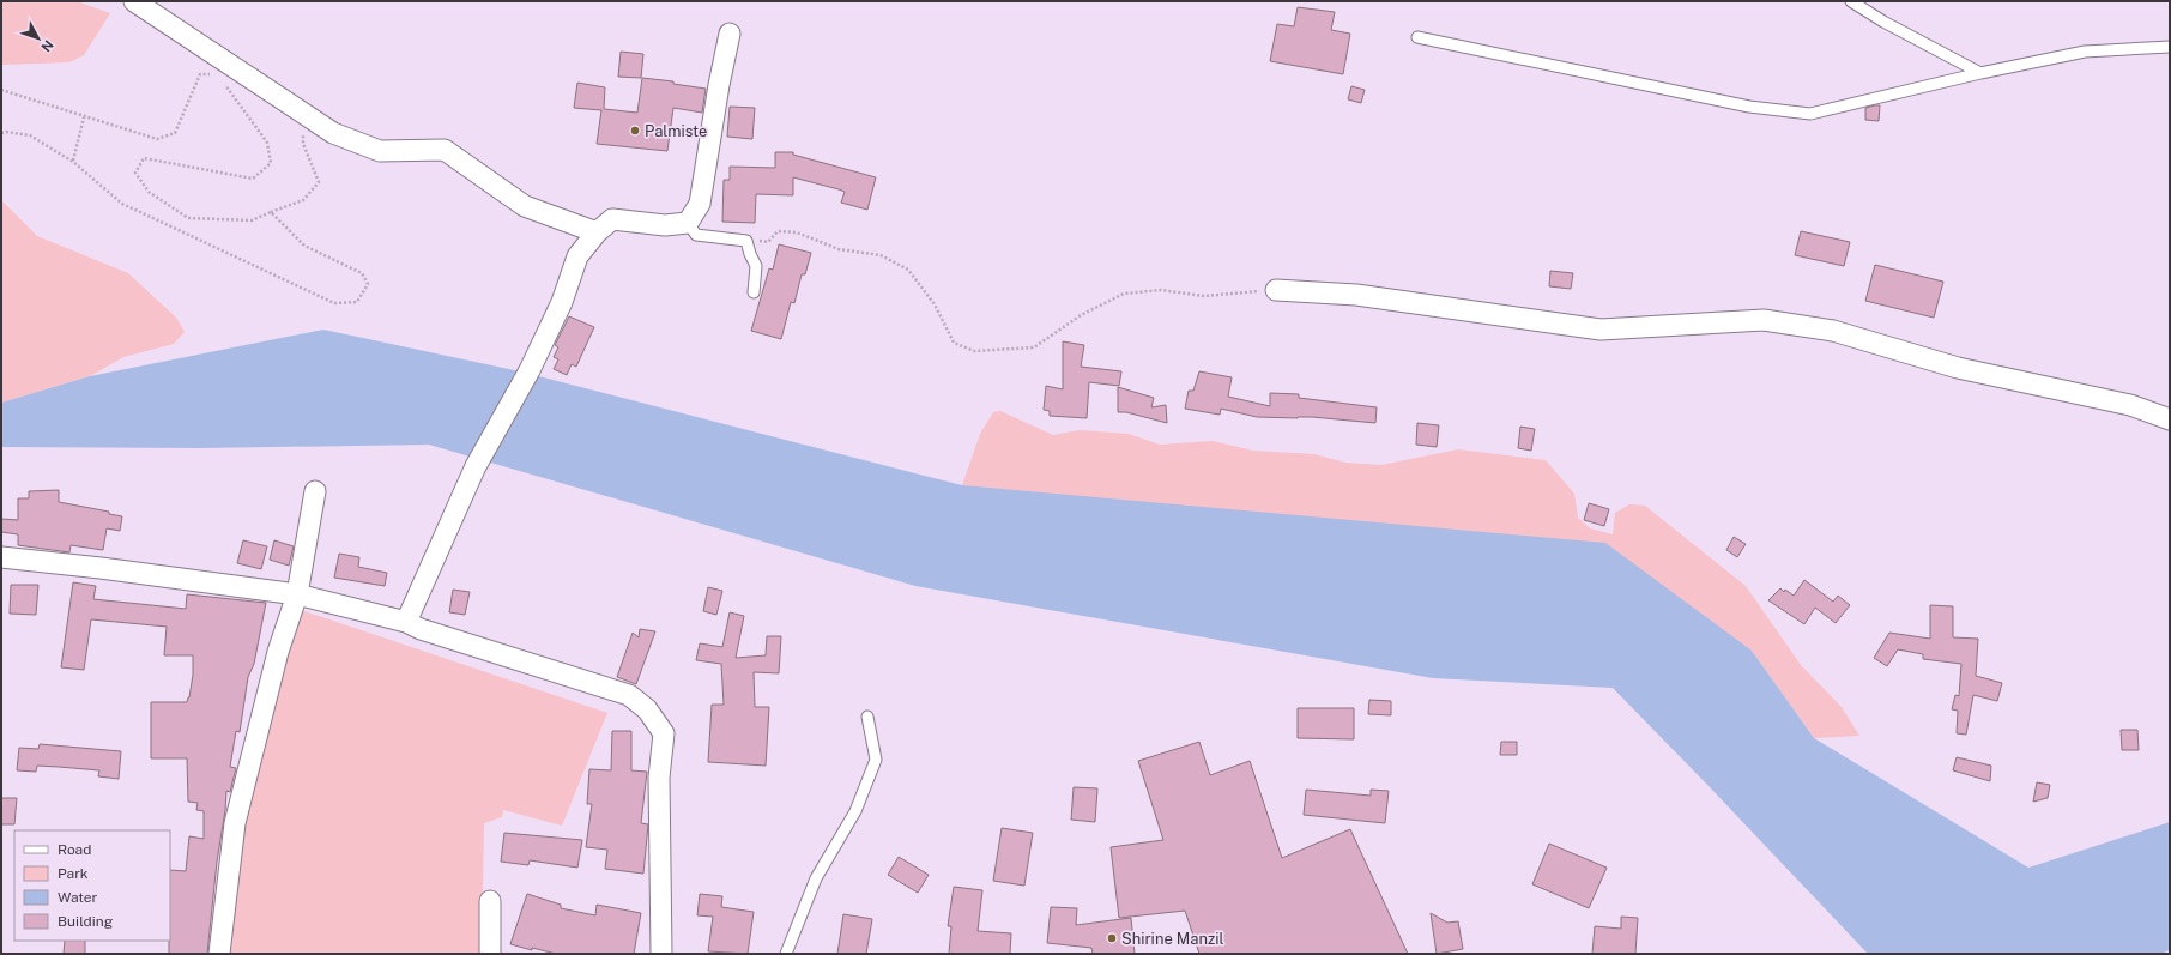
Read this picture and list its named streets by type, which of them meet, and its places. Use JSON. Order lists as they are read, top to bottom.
{
  "places": ["Palmiste", "Shirine Manzil"],
  "legend": [
    "Road",
    "Park",
    "Water",
    "Building"
  ],
  "north": "bottom right"
}
